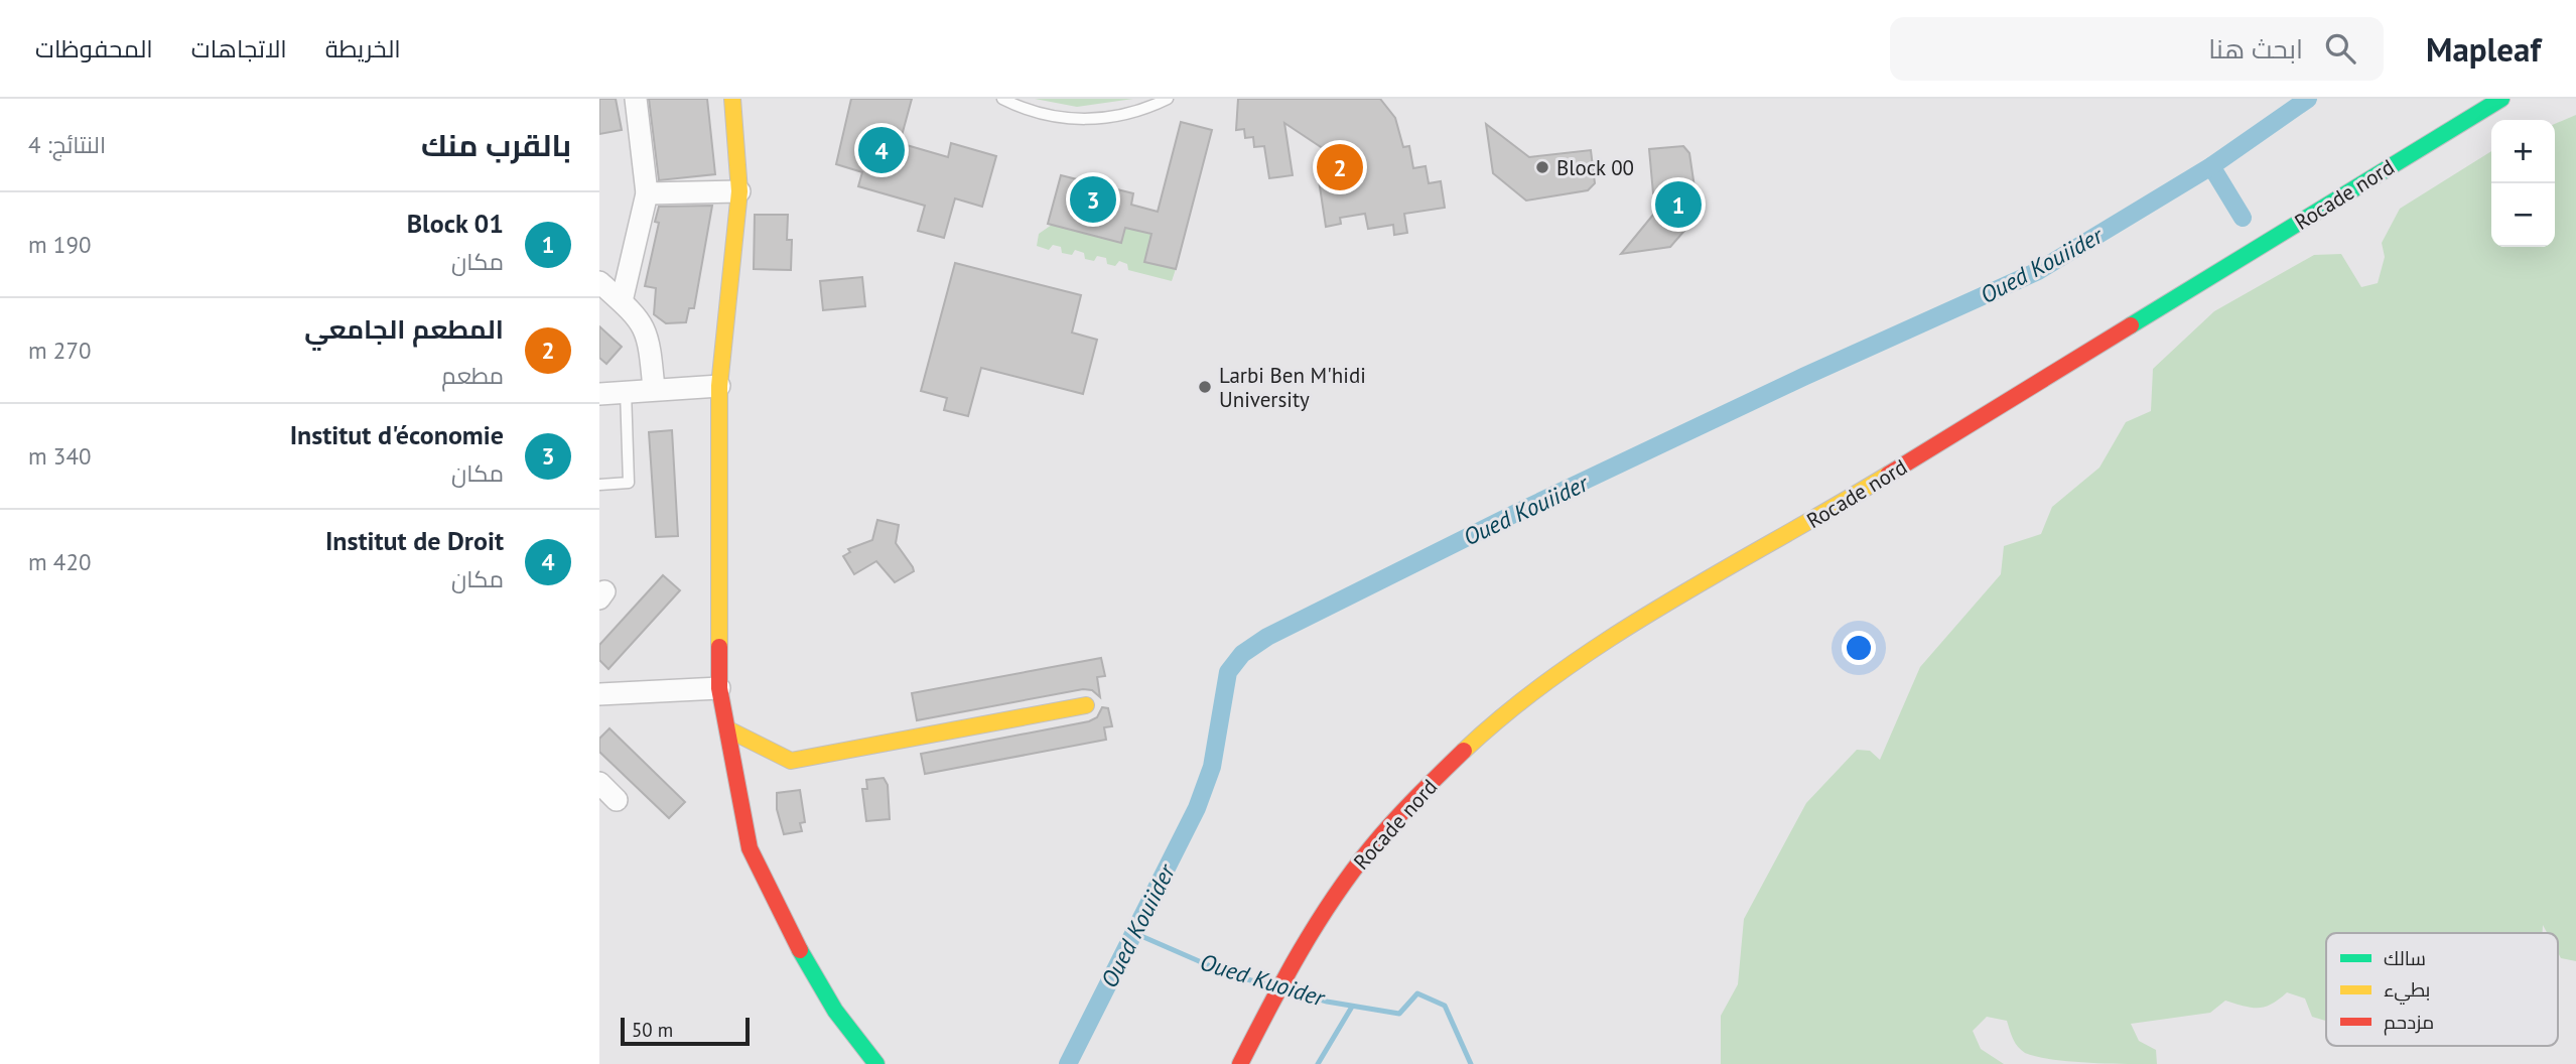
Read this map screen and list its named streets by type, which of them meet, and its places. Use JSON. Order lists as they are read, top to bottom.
{
  "streets": {
    "main road": ["Rocade nord"]
  },
  "water": ["Oued Kouiider", "Oued Kuoider"],
  "places": ["Block 00", "Larbi Ben M'hidi University"],
  "legend": ["سالك", "بطيء", "مزدحم"],
  "scale_bar": "50 m",
  "page": {
    "header": "Mapleaf",
    "search": "ابحث هنا",
    "nav": ["الخريطة", "الاتجاهات", "المحفوظات"],
    "heading": ["بالقرب منك", "النتائج: 4"],
    "map_buttons": ["+", "−"],
    "pins": [
      "4",
      "2",
      "3",
      "1"
    ],
    "list": [
      {
        "mark": "1",
        "name": "Block 01",
        "note": "مكان",
        "value": "190 m"
      },
      {
        "mark": "2",
        "name": "المطعم الجامعي",
        "note": "مطعم",
        "value": "270 m"
      },
      {
        "mark": "3",
        "name": "Institut d'économie",
        "note": "مكان",
        "value": "340 m"
      },
      {
        "mark": "4",
        "name": "Institut de Droit",
        "note": "مكان",
        "value": "420 m"
      }
    ],
    "scale": "50 m"
  }
}
